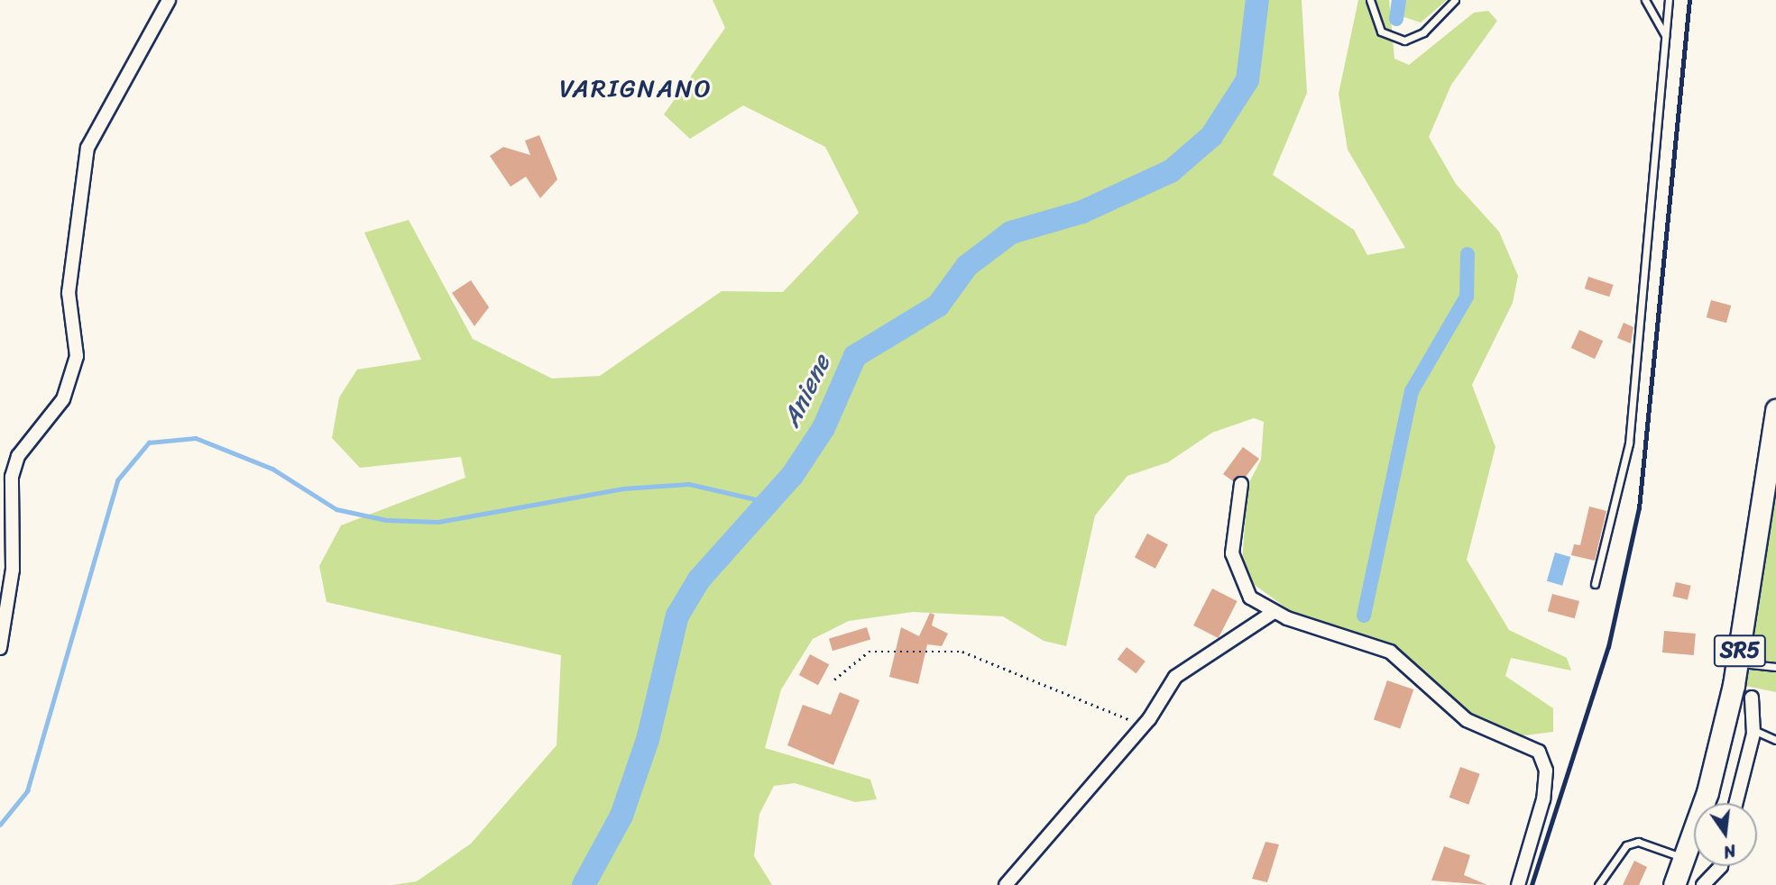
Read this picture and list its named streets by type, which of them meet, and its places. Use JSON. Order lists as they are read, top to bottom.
{
  "streets": {
    "main road": ["SR5"]
  },
  "districts": ["VARIGNANO"],
  "water": ["Aniene"],
  "north": "bottom"
}
